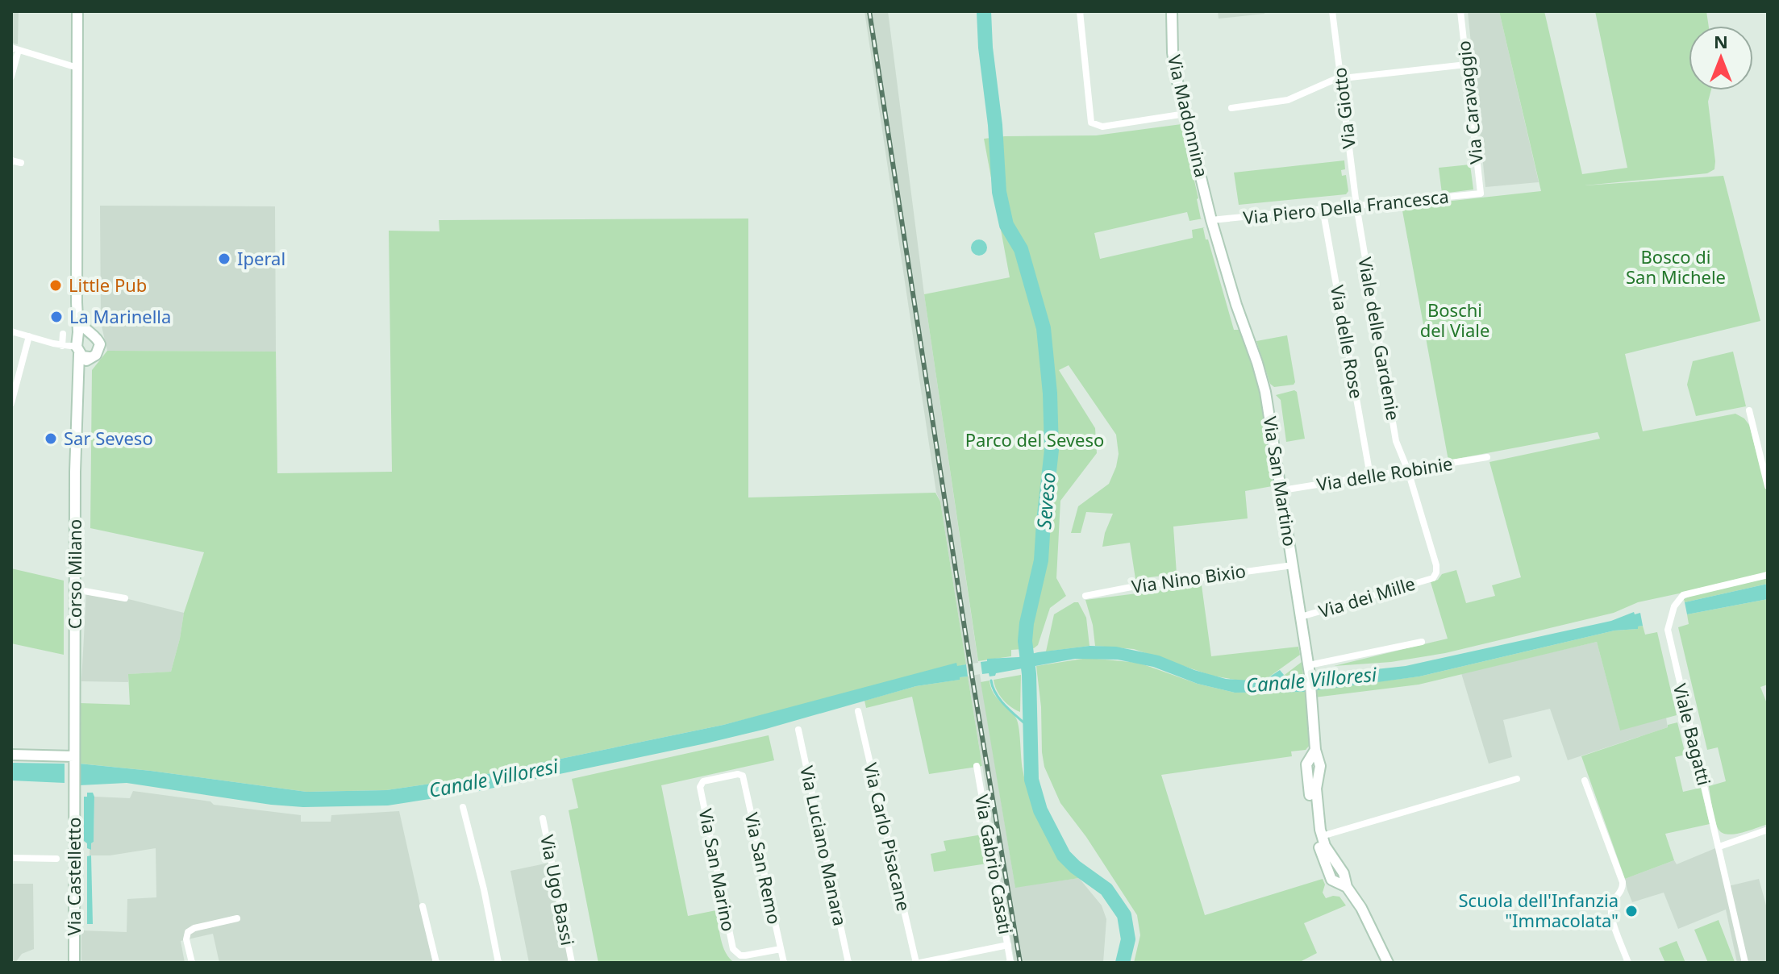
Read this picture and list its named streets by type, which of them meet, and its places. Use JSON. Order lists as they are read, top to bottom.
{
  "streets": {
    "street": [
      "Via Caravaggio",
      "Via Giotto",
      "Via Madonnina",
      "Via Piero Della Francesca",
      "Viale delle Gardenie",
      "Via delle Rose",
      "Via delle Robinie",
      "Via San Martino",
      "Corso Milano",
      "Via Nino Bixio",
      "Via dei Mille",
      "Viale Bagatti",
      "Via Carlo Pisacane",
      "Via Luciano Manara",
      "Via Gabrio Casati",
      "Via San Remo",
      "Via San Marino",
      "Via Castelletto",
      "Via Ugo Bassi"
    ]
  },
  "crossings": [
    ["Via Caravaggio", "Via Piero Della Francesca"],
    ["Via Giotto", "Via Piero Della Francesca"],
    ["Via Giotto", "Viale delle Gardenie"],
    ["Via Madonnina", "Via Piero Della Francesca"],
    ["Via Madonnina", "Via San Martino"],
    ["Via Piero Della Francesca", "Viale delle Gardenie"],
    ["Via Piero Della Francesca", "Via delle Rose"],
    ["Via Piero Della Francesca", "Via San Martino"],
    ["Viale delle Gardenie", "Via delle Robinie"],
    ["Viale delle Gardenie", "Via dei Mille"],
    ["Via delle Rose", "Via delle Robinie"],
    ["Via delle Robinie", "Via San Martino"],
    ["Via San Martino", "Via Nino Bixio"],
    ["Via San Martino", "Via dei Mille"],
    ["Corso Milano", "Via Castelletto"],
    ["Via San Remo", "Via San Marino"]
  ],
  "water": ["Seveso", "Canale Villoresi"],
  "parks": ["Bosco di San Michele", "Boschi del Viale", "Parco del Seveso"],
  "places": [
    "Iperal",
    "Little Pub",
    "La Marinella",
    "Sar Seveso",
    "Scuola dell'Infanzia \"Immacolata\""
  ],
  "north": "top"
}
